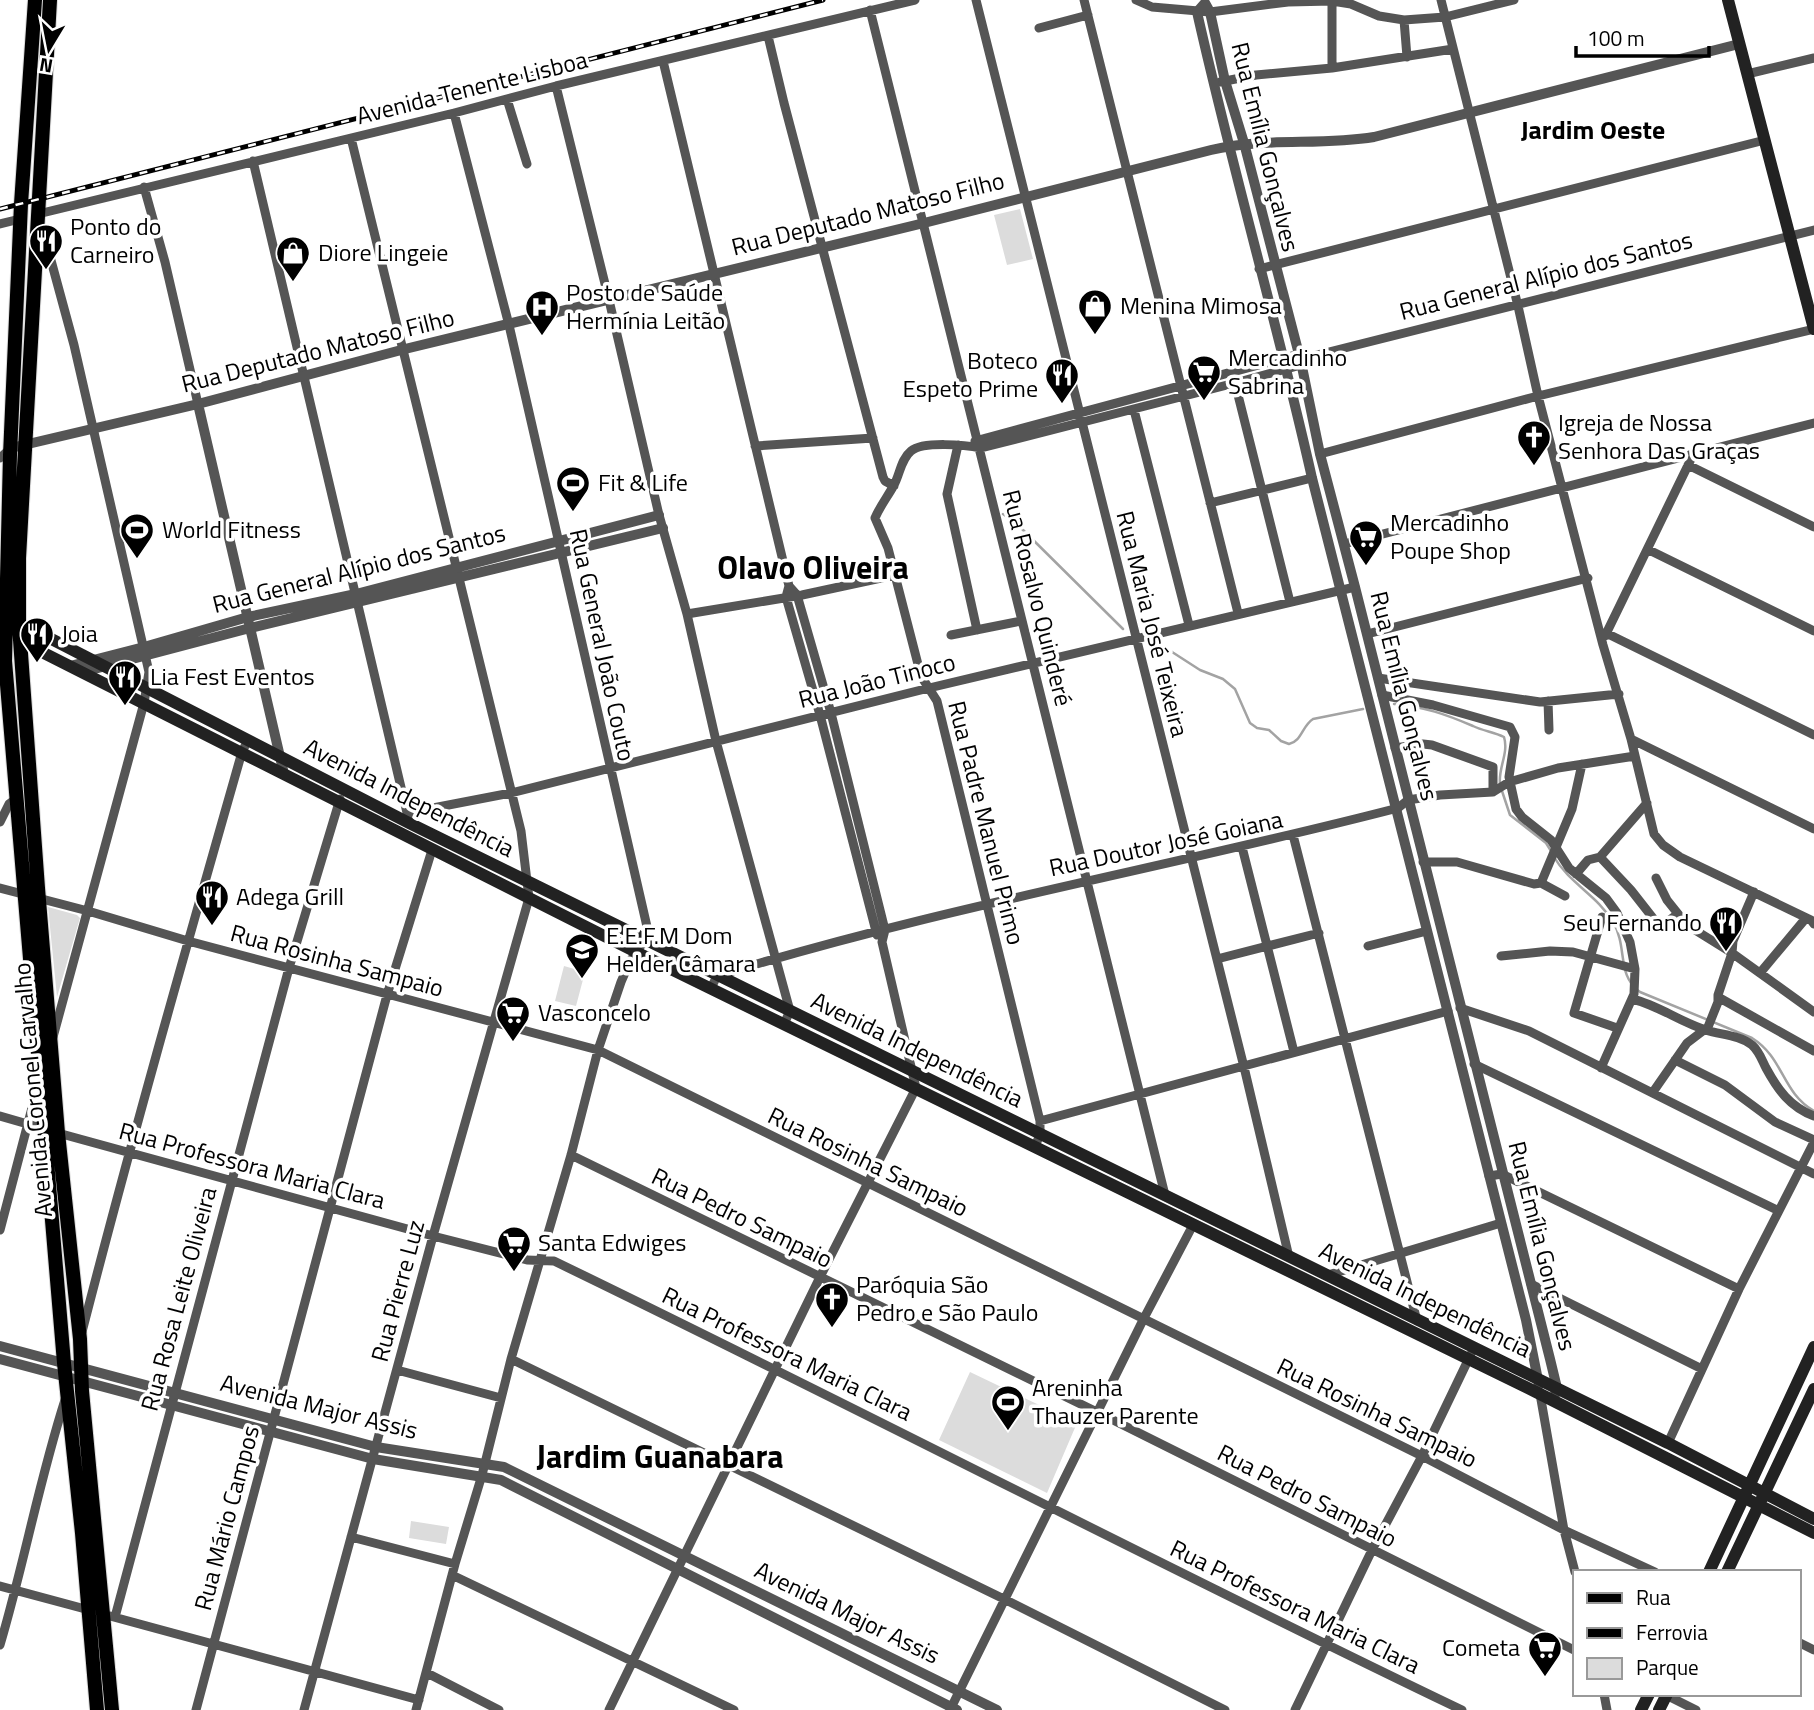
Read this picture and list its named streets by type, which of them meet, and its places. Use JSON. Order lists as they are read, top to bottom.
{
  "streets": {
    "main road": ["Avenida Independência", "Avenida Coronel Carvalho"],
    "street": [
      "Avenida Tenente Lisboa",
      "Rua Emília Gonçalves",
      "Rua Deputado Matoso Filho",
      "Rua General Alípio dos Santos",
      "Rua Rosalvo Quinderé",
      "Rua Maria José Teixeira",
      "Rua General João Couto",
      "Rua João Tinoco",
      "Rua Padre Manuel Primo",
      "Rua Doutor José Goiana",
      "Rua Rosinha Sampaio",
      "Rua Professora Maria Clara",
      "Rua Pedro Sampaio",
      "Rua Pierre Luz",
      "Rua Rosa Leite Oliveira",
      "Avenida Major Assis",
      "Rua Mário Campos"
    ]
  },
  "crossings": [
    ["Avenida Tenente Lisboa", "Rua Rosalvo Quinderé"],
    ["Avenida Tenente Lisboa", "Rua General João Couto"],
    ["Avenida Tenente Lisboa", "Avenida Coronel Carvalho"],
    ["Avenida Tenente Lisboa", "Rua Pierre Luz"],
    ["Rua Emília Gonçalves", "Rua Deputado Matoso Filho"],
    ["Rua Emília Gonçalves", "Rua General Alípio dos Santos"],
    ["Rua Emília Gonçalves", "Rua João Tinoco"],
    ["Rua Emília Gonçalves", "Avenida Independência"],
    ["Rua Emília Gonçalves", "Rua Doutor José Goiana"],
    ["Rua Deputado Matoso Filho", "Rua Rosalvo Quinderé"],
    ["Rua Deputado Matoso Filho", "Rua Maria José Teixeira"],
    ["Rua Deputado Matoso Filho", "Rua General João Couto"],
    ["Rua Deputado Matoso Filho", "Avenida Coronel Carvalho"],
    ["Rua Deputado Matoso Filho", "Rua Pierre Luz"],
    ["Rua General Alípio dos Santos", "Rua Rosalvo Quinderé"],
    ["Rua General Alípio dos Santos", "Rua Maria José Teixeira"],
    ["Rua General Alípio dos Santos", "Rua General João Couto"],
    ["Rua General Alípio dos Santos", "Avenida Independência"],
    ["Rua General Alípio dos Santos", "Rua Pierre Luz"],
    ["Rua Rosalvo Quinderé", "Rua João Tinoco"],
    ["Rua Rosalvo Quinderé", "Avenida Independência"],
    ["Rua Rosalvo Quinderé", "Rua Doutor José Goiana"],
    ["Rua Maria José Teixeira", "Rua João Tinoco"],
    ["Rua Maria José Teixeira", "Avenida Independência"],
    ["Rua Maria José Teixeira", "Rua Doutor José Goiana"],
    ["Rua General João Couto", "Rua João Tinoco"],
    ["Rua General João Couto", "Avenida Independência"],
    ["Rua João Tinoco", "Avenida Independência"],
    ["Rua João Tinoco", "Rua Padre Manuel Primo"],
    ["Rua João Tinoco", "Rua Pierre Luz"],
    ["Avenida Independência", "Rua Padre Manuel Primo"],
    ["Avenida Independência", "Rua Doutor José Goiana"],
    ["Avenida Independência", "Avenida Coronel Carvalho"],
    ["Avenida Independência", "Rua Pierre Luz"],
    ["Avenida Independência", "Rua Rosa Leite Oliveira"],
    ["Avenida Independência", "Rua Mário Campos"],
    ["Rua Padre Manuel Primo", "Rua Doutor José Goiana"],
    ["Rua Rosinha Sampaio", "Avenida Coronel Carvalho"],
    ["Rua Rosinha Sampaio", "Rua Pierre Luz"],
    ["Rua Rosinha Sampaio", "Rua Rosa Leite Oliveira"],
    ["Rua Rosinha Sampaio", "Rua Mário Campos"],
    ["Avenida Coronel Carvalho", "Rua Professora Maria Clara"],
    ["Avenida Coronel Carvalho", "Rua Rosa Leite Oliveira"],
    ["Avenida Coronel Carvalho", "Avenida Major Assis"],
    ["Rua Professora Maria Clara", "Rua Pierre Luz"],
    ["Rua Professora Maria Clara", "Rua Rosa Leite Oliveira"],
    ["Rua Professora Maria Clara", "Rua Mário Campos"],
    ["Rua Pierre Luz", "Avenida Major Assis"],
    ["Rua Rosa Leite Oliveira", "Avenida Major Assis"],
    ["Avenida Major Assis", "Rua Mário Campos"]
  ],
  "districts": ["Jardim Oeste", "Olavo Oliveira", "Jardim Guanabara"],
  "places": {
    "restaurant": [
      "Ponto do Carneiro",
      "Boteco Espeto Prime",
      "Joia",
      "Lia Fest Eventos",
      "Adega Grill",
      "Seu Fernando"
    ],
    "shop": ["Diore Lingeie", "Menina Mimosa"],
    "hospital": ["Posto de Saúde Hermínia Leitão"],
    "supermarket": [
      "Mercadinho Sabrina",
      "Mercadinho Poupe Shop",
      "Vasconcelo",
      "Santa Edwiges",
      "Cometa"
    ],
    "church": ["Igreja de Nossa Senhora Das Graças", "Paróquia São Pedro e São Paulo"],
    "sports": ["Fit & Life", "World Fitness", "Areninha Thauzer Parente"],
    "school or university": ["E.E.F.M Dom Helder Câmara"]
  },
  "legend": ["Rua", "Ferrovia", "Parque"],
  "scale_bar": "100 m",
  "north": "bottom"
}
